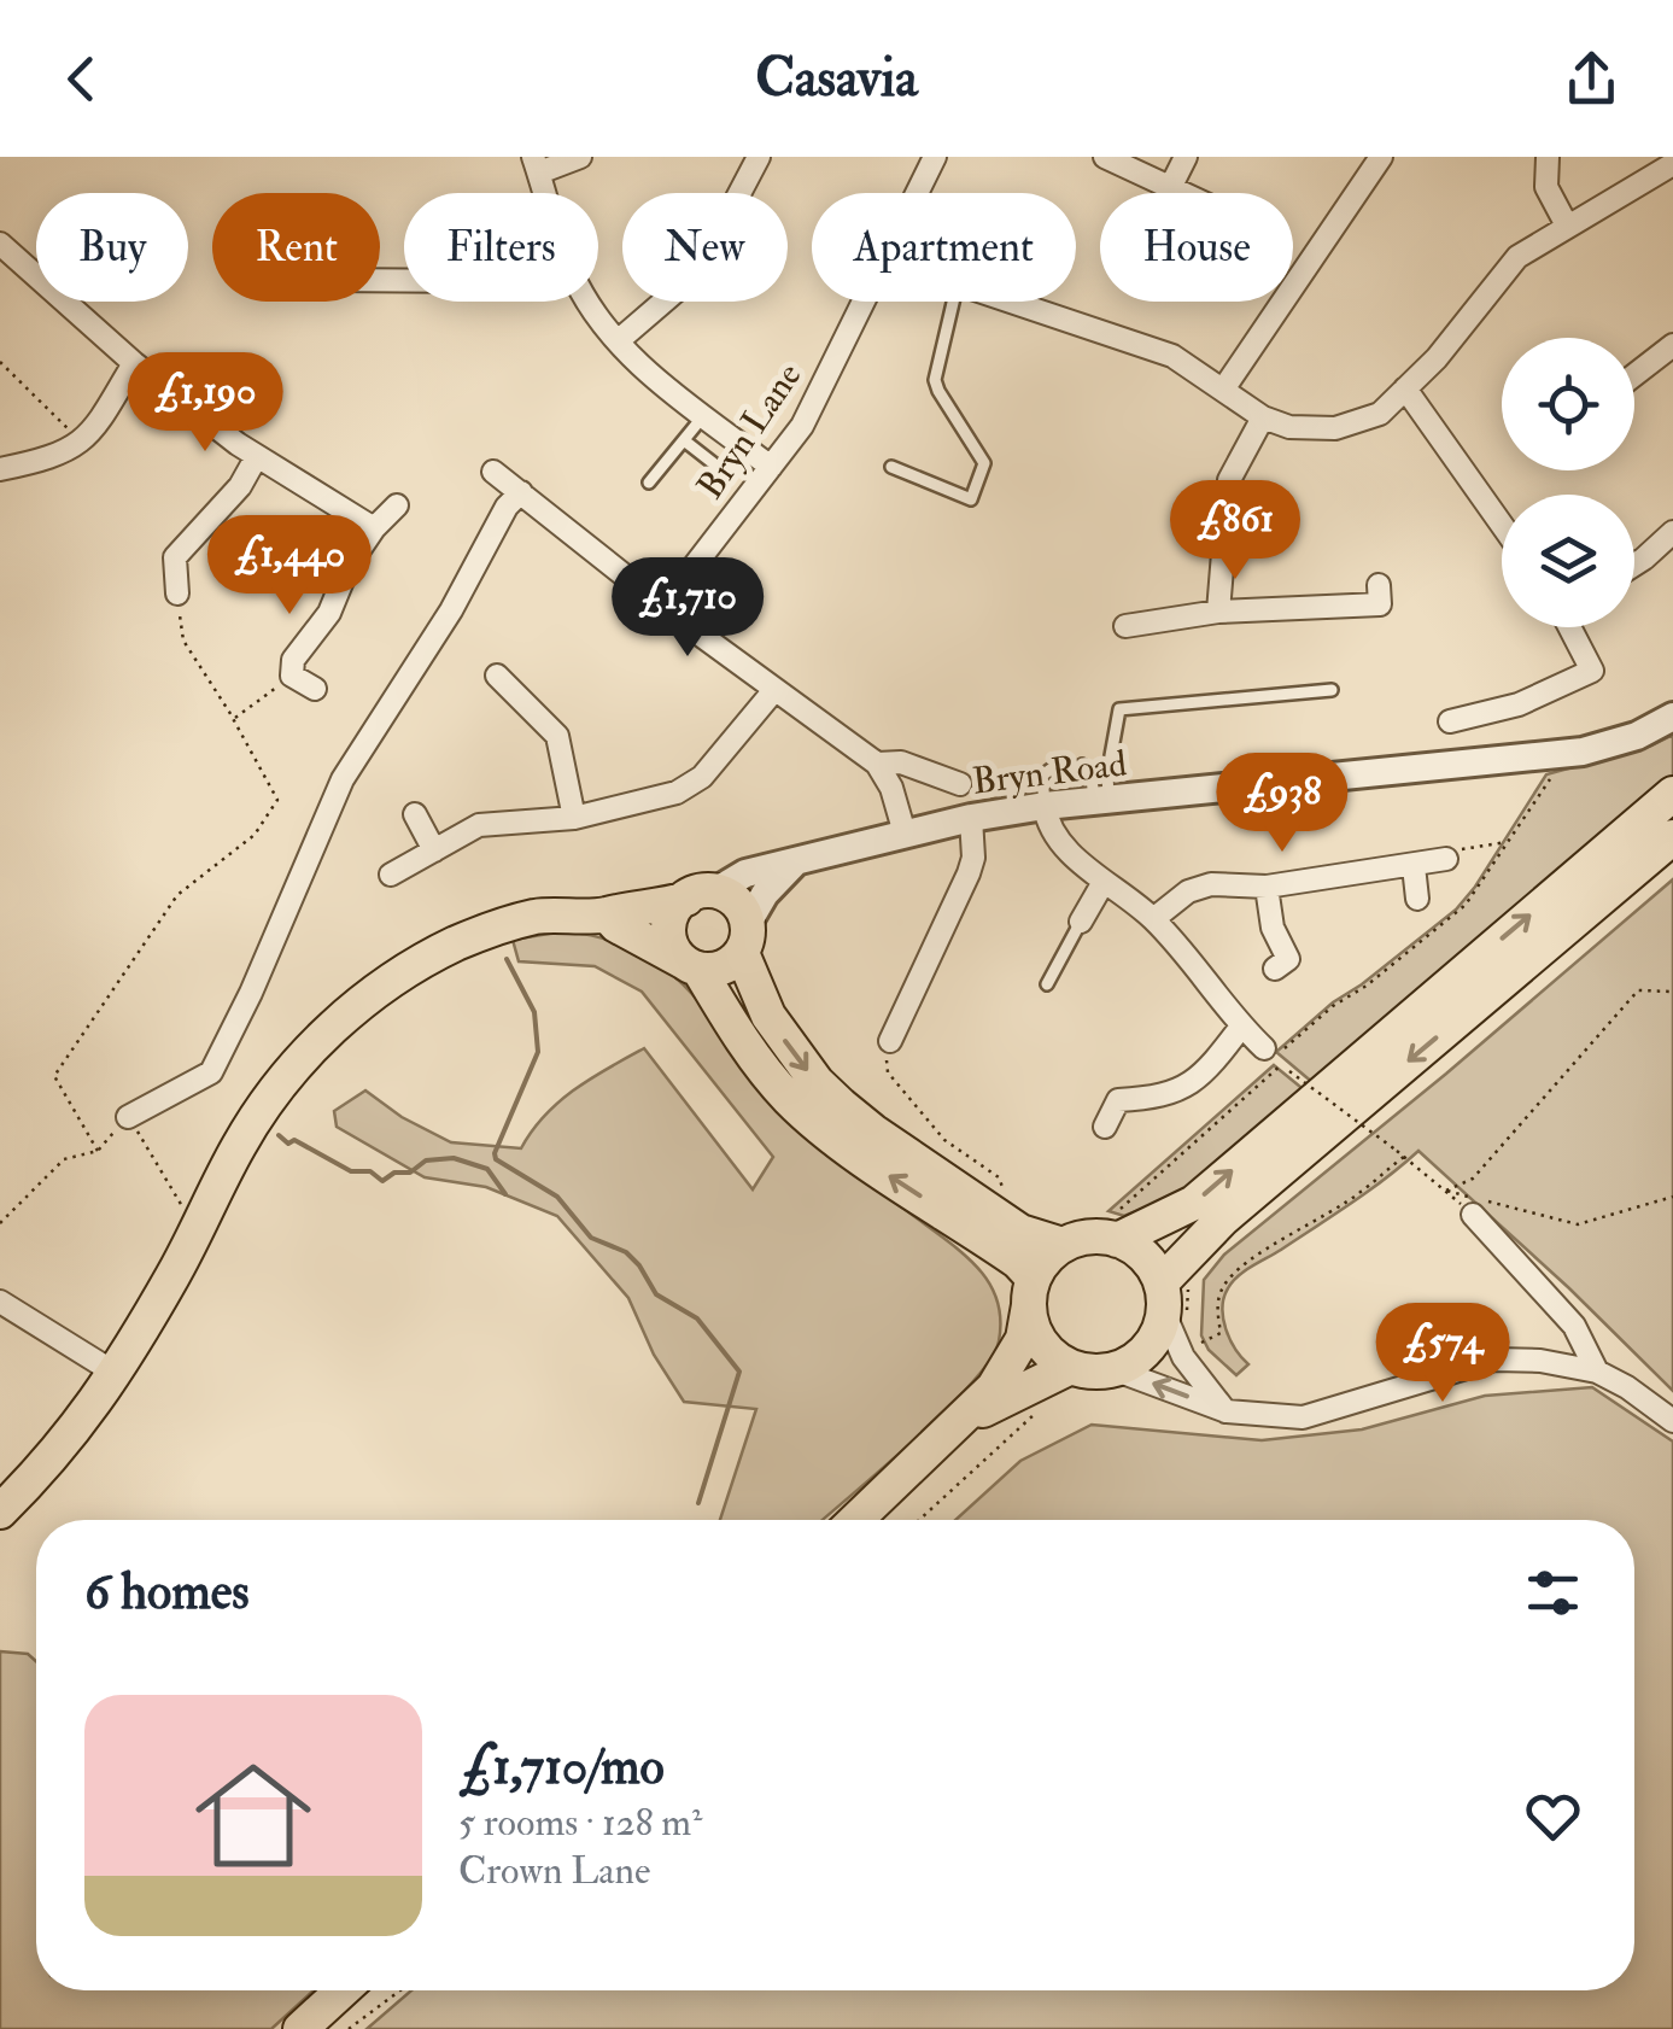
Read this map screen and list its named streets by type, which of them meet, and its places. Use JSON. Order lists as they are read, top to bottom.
{
  "streets": {
    "street": ["Bryn Lane", "Bryn Road"]
  },
  "page": {
    "header": "Casavia",
    "chip": [
      "Buy",
      "Rent",
      "Filters",
      "New",
      "Apartment",
      "House"
    ],
    "price": [
      "£1,190",
      "£861",
      "£1,440",
      "£1,710",
      "£938",
      "£574"
    ],
    "heading": "6 homes",
    "list": [
      {
        "name": "£1,710/mo",
        "note": "5 rooms · 128 m² · Crown Lane"
      }
    ]
  }
}
